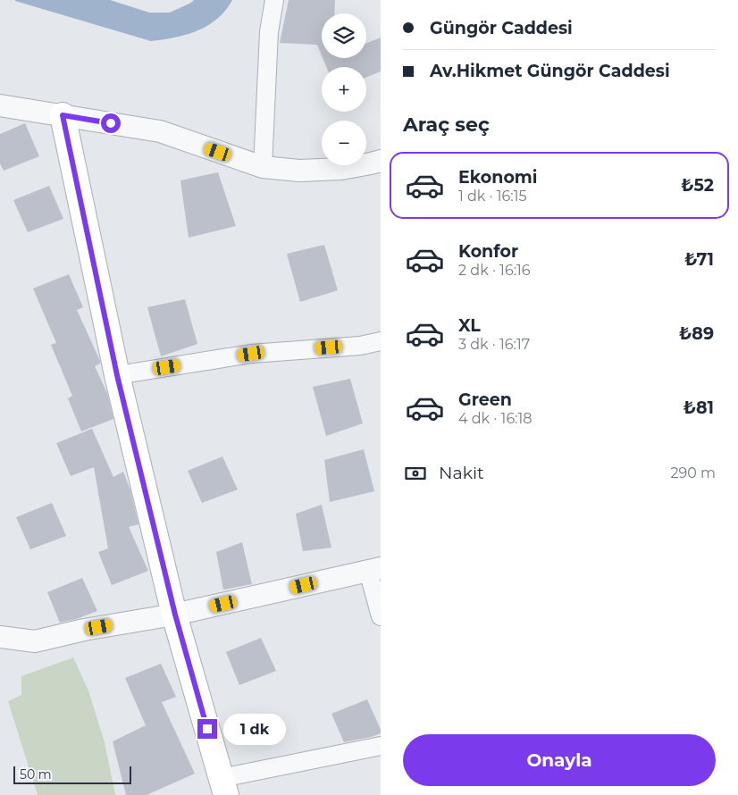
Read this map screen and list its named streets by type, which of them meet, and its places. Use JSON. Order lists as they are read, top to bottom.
{
  "scale_bar": "50 m",
  "page": {
    "banner": ["Güngör Caddesi", "Av.Hikmet Güngör Caddesi"],
    "map_buttons": ["+", "−"],
    "heading": "Araç seç",
    "list": [
      {
        "name": "Ekonomi",
        "note": "1 dk · 16:15",
        "value": "₺52"
      },
      {
        "name": "Konfor",
        "note": "2 dk · 16:16",
        "value": "₺71"
      },
      {
        "name": "XL",
        "note": "3 dk · 16:17",
        "value": "₺89"
      },
      {
        "name": "Green",
        "note": "4 dk · 16:18",
        "value": "₺81"
      }
    ],
    "pay": ["Nakit", "290 m"],
    "bubble": "1 dk",
    "buttons": "Onayla",
    "scale": "50 m"
  }
}
